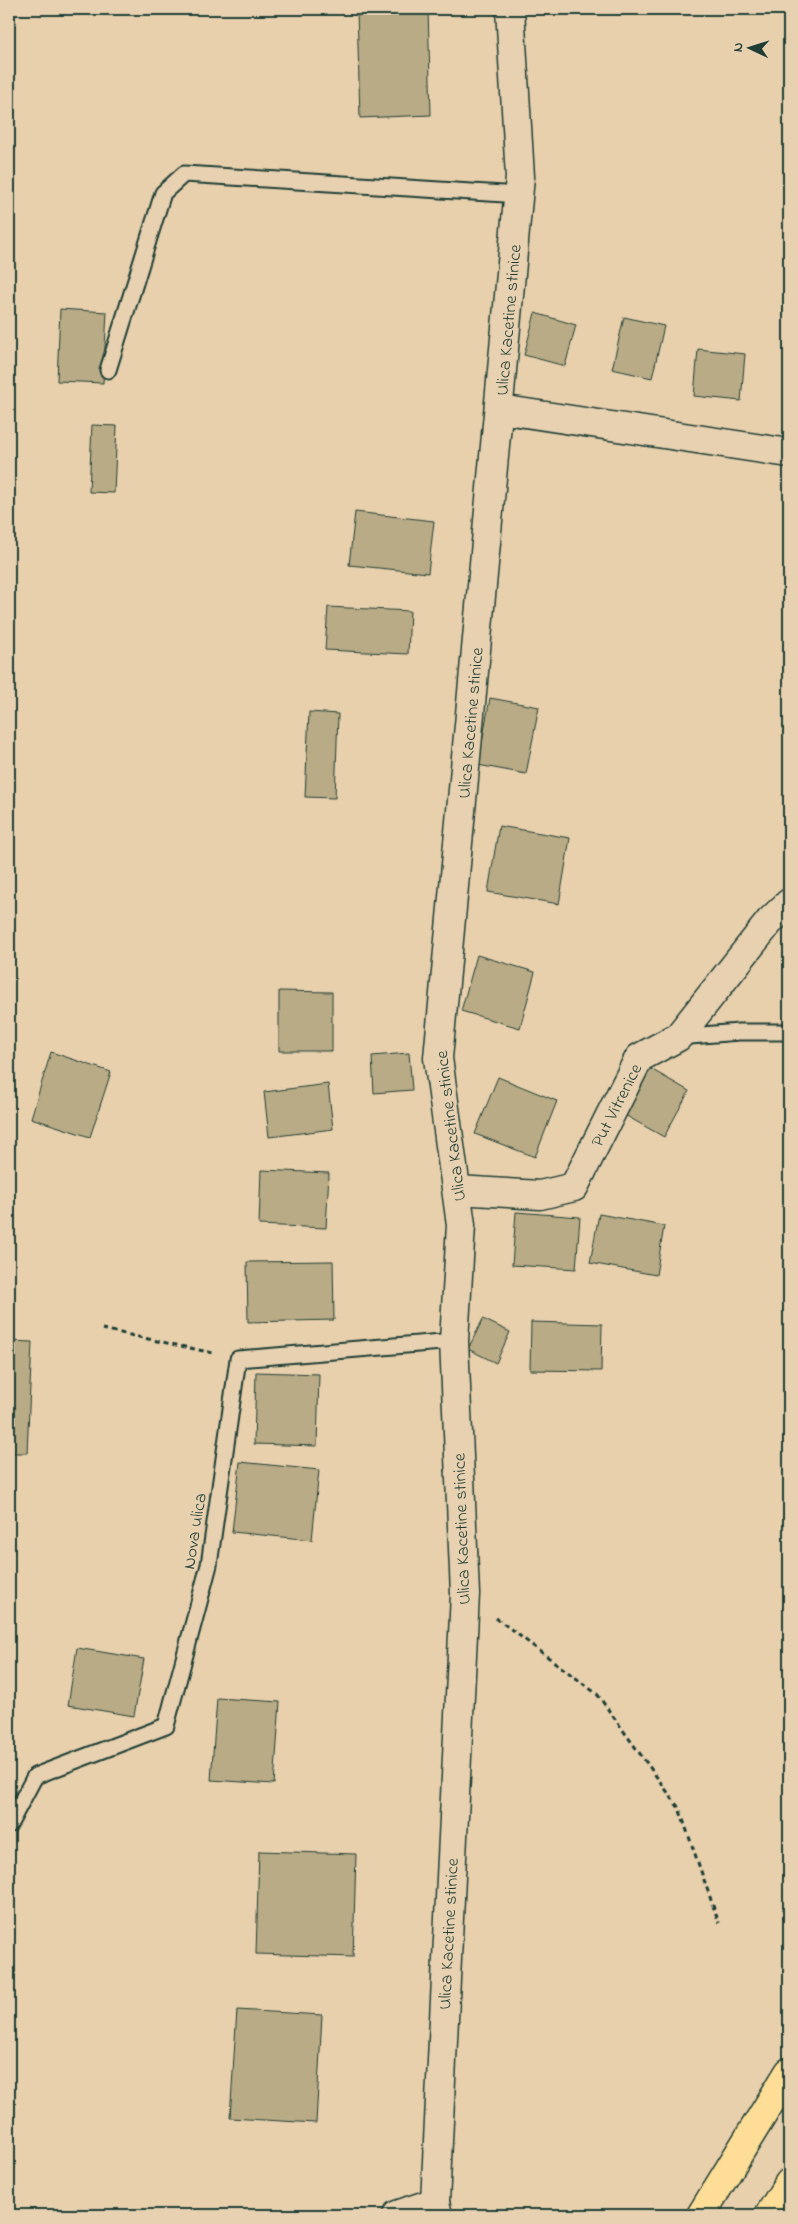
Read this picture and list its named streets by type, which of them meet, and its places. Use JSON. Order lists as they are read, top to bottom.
{
  "streets": {
    "street": ["Ulica Kacetine stinice", "Put Vitrenice"],
    "lane": ["Nova ulica"]
  },
  "crossings": [
    ["Ulica Kacetine stinice", "Put Vitrenice"]
  ],
  "north": "left"
}
